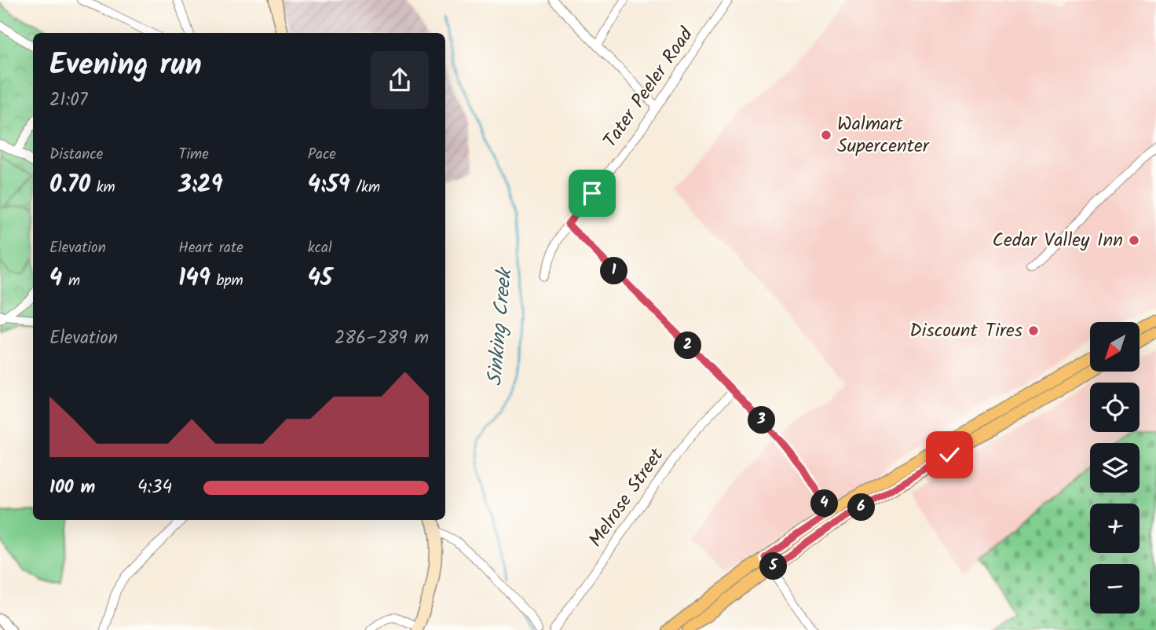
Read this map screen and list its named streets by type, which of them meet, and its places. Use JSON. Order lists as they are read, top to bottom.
{
  "streets": {
    "street": ["Tater Peeler Road", "Melrose Street"]
  },
  "water": ["Sinking Creek"],
  "places": ["Walmart Supercenter", "Cedar Valley Inn", "Discount Tires"],
  "north": "bottom left",
  "page": {
    "heading": ["Evening run", "21:07"],
    "stats": [
      ["Distance", "0.70 km"],
      ["Time", "3:29"],
      ["Pace", "4:59 /km"],
      ["Elevation", "4 m"],
      ["Heart rate", "149 bpm"],
      ["kcal", "45"]
    ],
    "pins": [
      "1",
      "2",
      "3",
      "4",
      "6",
      "5"
    ],
    "chart": ["Elevation", "286–289 m"],
    "map_buttons": ["+", "−"],
    "list": [
      {
        "name": "100 m",
        "note": "4:34"
      }
    ]
  }
}
